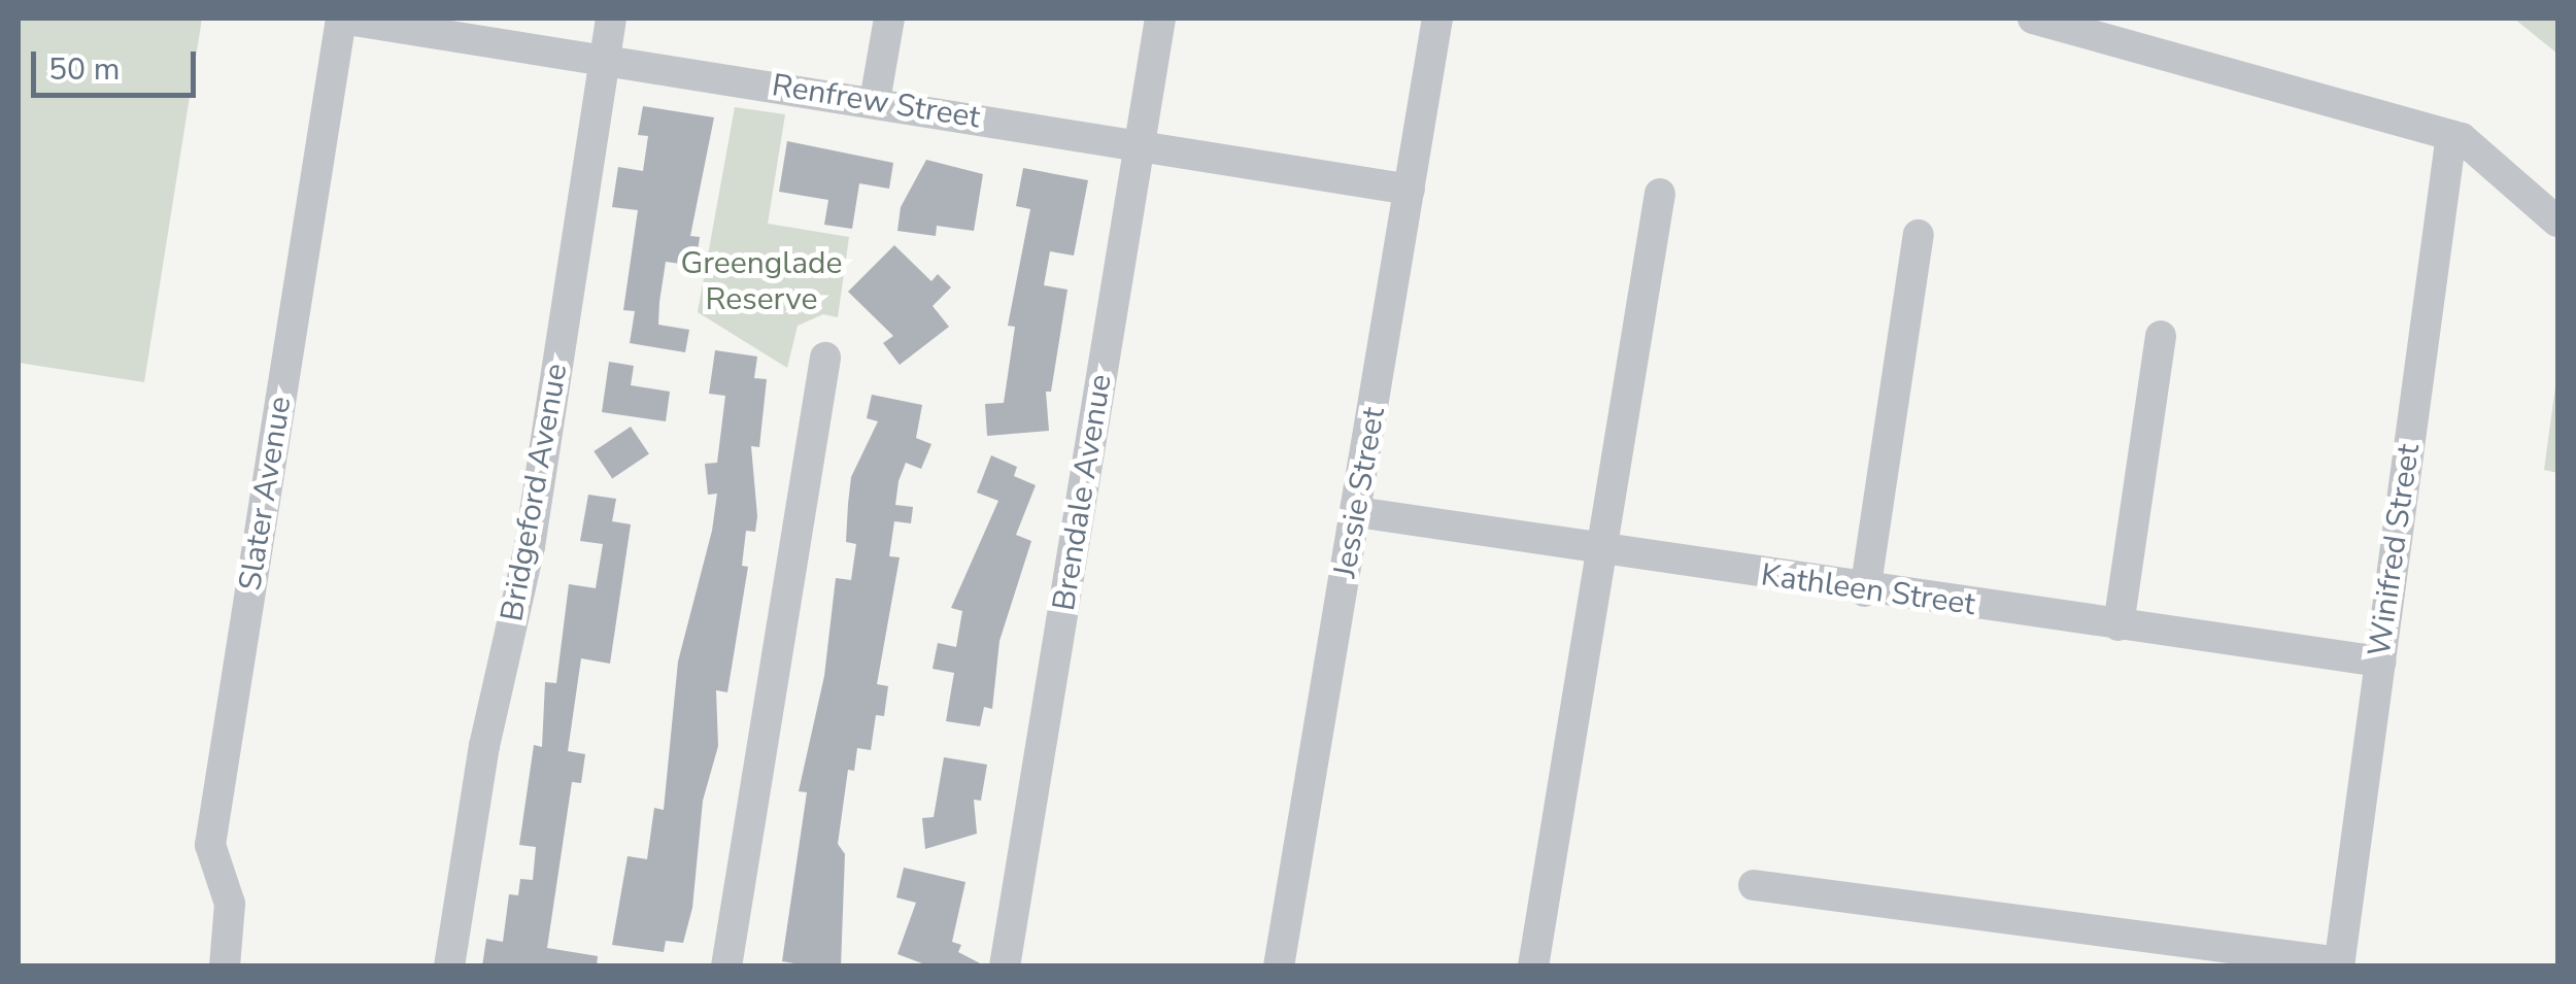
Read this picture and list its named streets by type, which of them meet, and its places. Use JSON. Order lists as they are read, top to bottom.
{
  "streets": {
    "street": [
      "Renfrew Street",
      "Bridgeford Avenue",
      "Brendale Avenue",
      "Jessie Street",
      "Slater Avenue",
      "Winifred Street",
      "Kathleen Street"
    ]
  },
  "crossings": [
    ["Renfrew Street", "Bridgeford Avenue"],
    ["Renfrew Street", "Brendale Avenue"],
    ["Renfrew Street", "Jessie Street"],
    ["Renfrew Street", "Slater Avenue"],
    ["Jessie Street", "Kathleen Street"],
    ["Winifred Street", "Kathleen Street"]
  ],
  "parks": ["Greenglade Reserve"],
  "scale_bar": "50 m"
}
